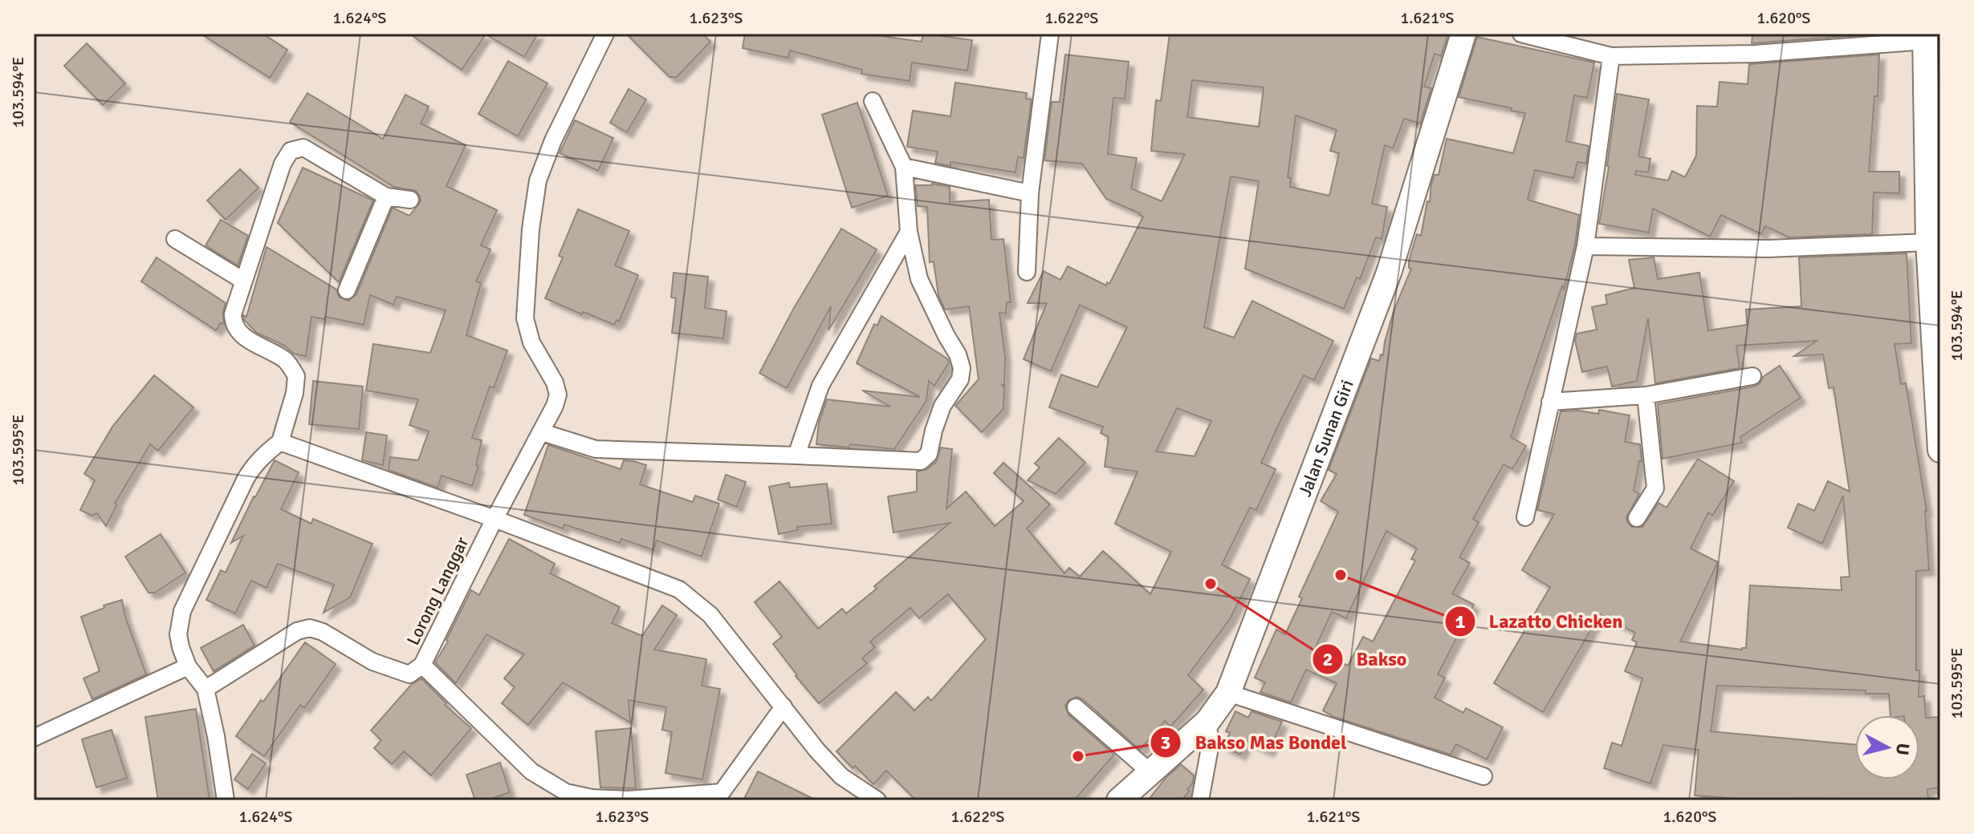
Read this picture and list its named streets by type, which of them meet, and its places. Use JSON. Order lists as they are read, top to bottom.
{
  "streets": {
    "street": ["Jalan Sunan Giri", "Lorong Langgar"]
  },
  "places": ["Lazatto Chicken", "Bakso", "Bakso Mas Bondel"],
  "north": "right",
  "coordinates": [
    "1.624°S",
    "1.623°S",
    "1.622°S",
    "1.621°S",
    "1.620°S",
    "103.594°E",
    "103.595°E"
  ]
}
